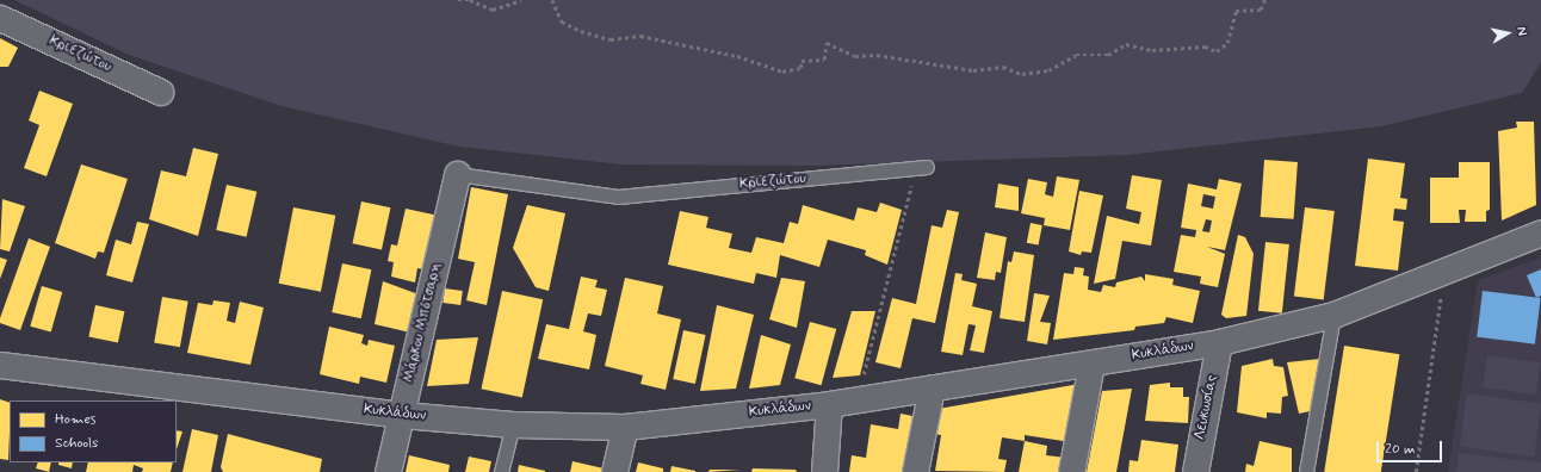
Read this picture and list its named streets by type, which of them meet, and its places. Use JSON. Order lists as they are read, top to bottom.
{
  "streets": {
    "street": [
      "Κριεζώτου",
      "Μάρκου Μπότσαρη",
      "Κυκλάδων",
      "Λευκωσίας"
    ]
  },
  "crossings": [
    ["Κριεζώτου", "Μάρκου Μπότσαρη"],
    ["Μάρκου Μπότσαρη", "Κυκλάδων"],
    ["Κυκλάδων", "Λευκωσίας"]
  ],
  "legend": ["Homes", "Schools"],
  "scale_bar": "20 m",
  "north": "right"
}
